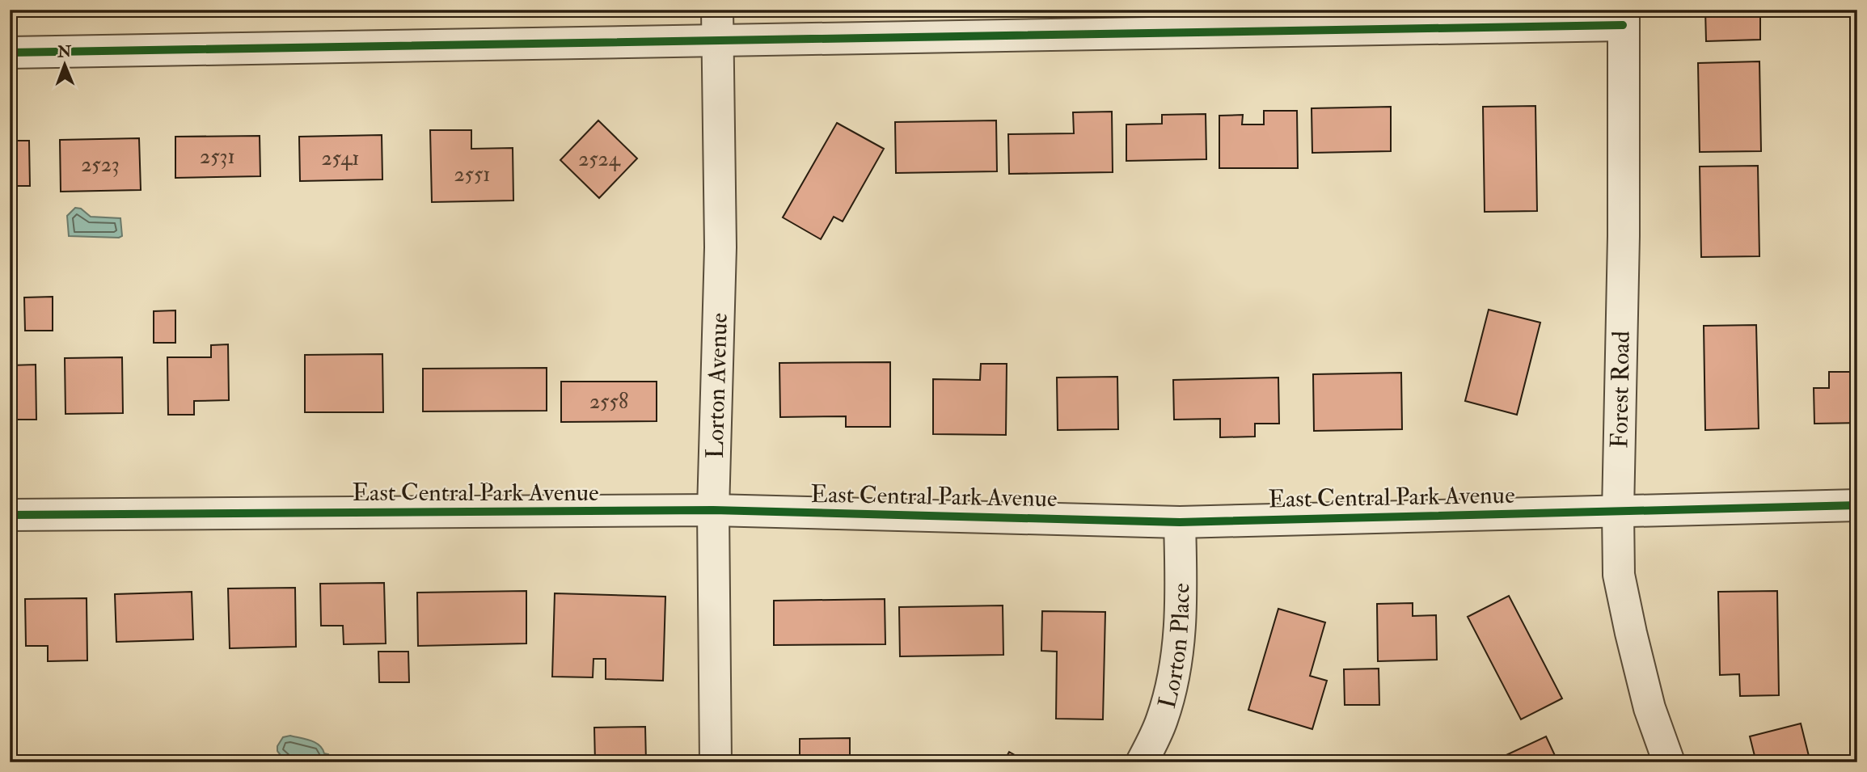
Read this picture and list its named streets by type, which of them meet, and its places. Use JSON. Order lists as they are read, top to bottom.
{
  "streets": {
    "street": [
      "Lorton Avenue",
      "Forest Road",
      "East Central Park Avenue",
      "Lorton Place"
    ]
  },
  "crossings": [
    ["Lorton Avenue", "East Central Park Avenue"],
    ["Forest Road", "East Central Park Avenue"],
    ["East Central Park Avenue", "Lorton Place"]
  ],
  "house_numbers": [
    "2531",
    "2541",
    "2524",
    "2523",
    "2551",
    "2558"
  ],
  "north": "top"
}
